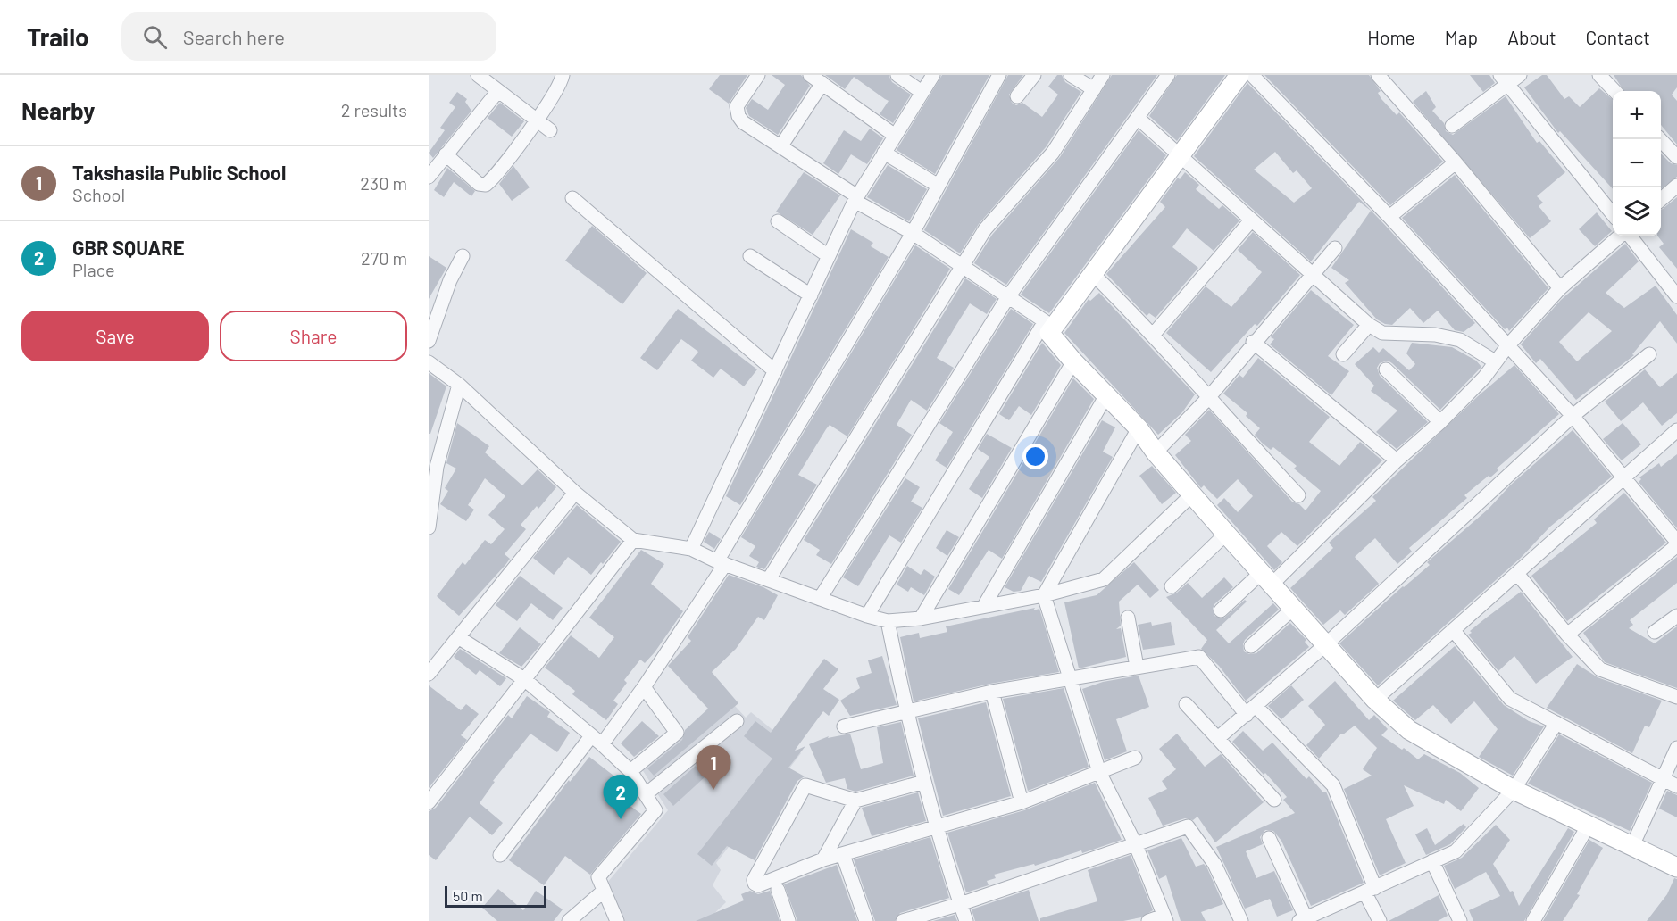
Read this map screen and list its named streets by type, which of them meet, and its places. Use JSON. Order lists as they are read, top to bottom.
{
  "scale_bar": "50 m",
  "page": {
    "header": "Trailo",
    "search": "Search here",
    "nav": [
      "Home",
      "Map",
      "About",
      "Contact"
    ],
    "heading": ["Nearby", "2 results"],
    "map_buttons": ["+", "−"],
    "list": [
      {
        "mark": "1",
        "name": "Takshasila Public School",
        "note": "School",
        "value": "230 m"
      },
      {
        "mark": "2",
        "name": "GBR SQUARE",
        "note": "Place",
        "value": "270 m"
      }
    ],
    "buttons": ["Save", "Share"],
    "pins": ["1", "2"],
    "scale": "50 m"
  }
}
